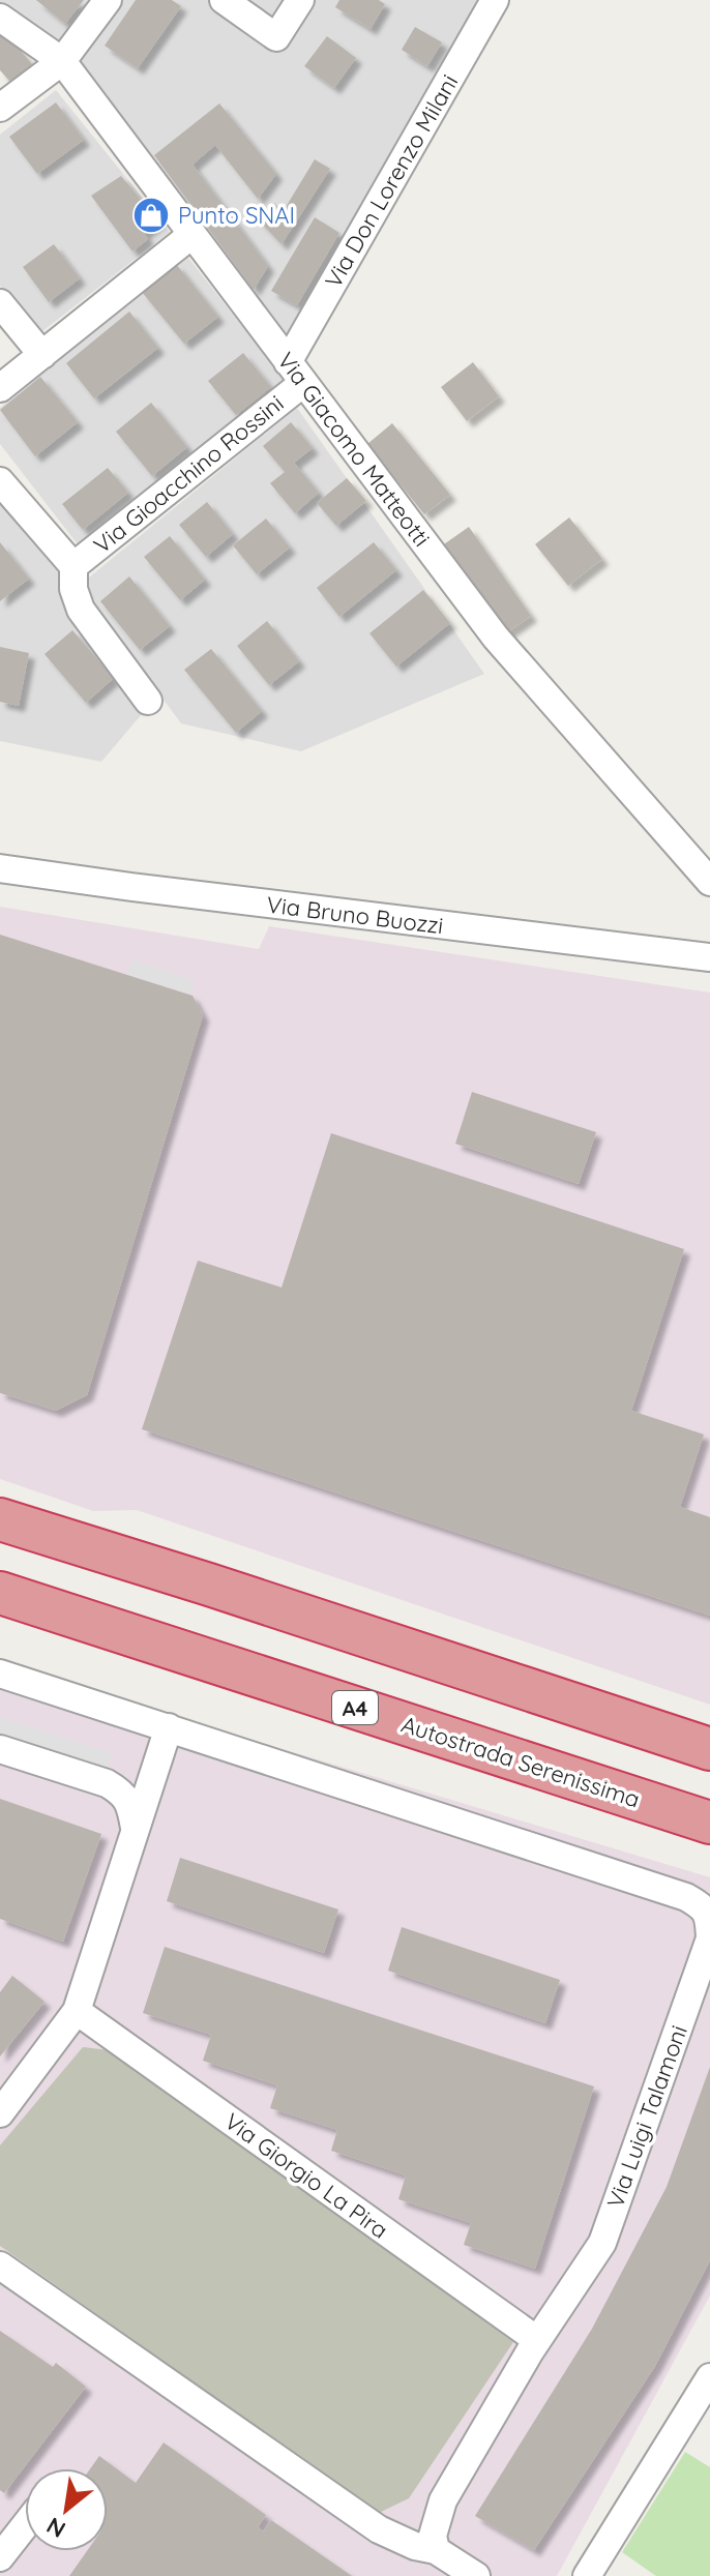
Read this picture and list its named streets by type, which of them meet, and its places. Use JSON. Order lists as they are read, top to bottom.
{
  "streets": {
    "highway": ["A4", "Autostrada Serenissima"],
    "street": [
      "Via Don Lorenzo Milani",
      "Via Giacomo Matteotti",
      "Via Gioacchino Rossini",
      "Via Bruno Buozzi",
      "Via Luigi Talamoni",
      "Via Giorgio La Pira"
    ]
  },
  "crossings": [
    ["Via Don Lorenzo Milani", "Via Giacomo Matteotti"],
    ["Via Don Lorenzo Milani", "Via Gioacchino Rossini"],
    ["Via Giacomo Matteotti", "Via Gioacchino Rossini"],
    ["Via Luigi Talamoni", "Via Giorgio La Pira"]
  ],
  "places": {
    "shop": ["Punto SNAI"]
  },
  "north": "bottom left"
}
